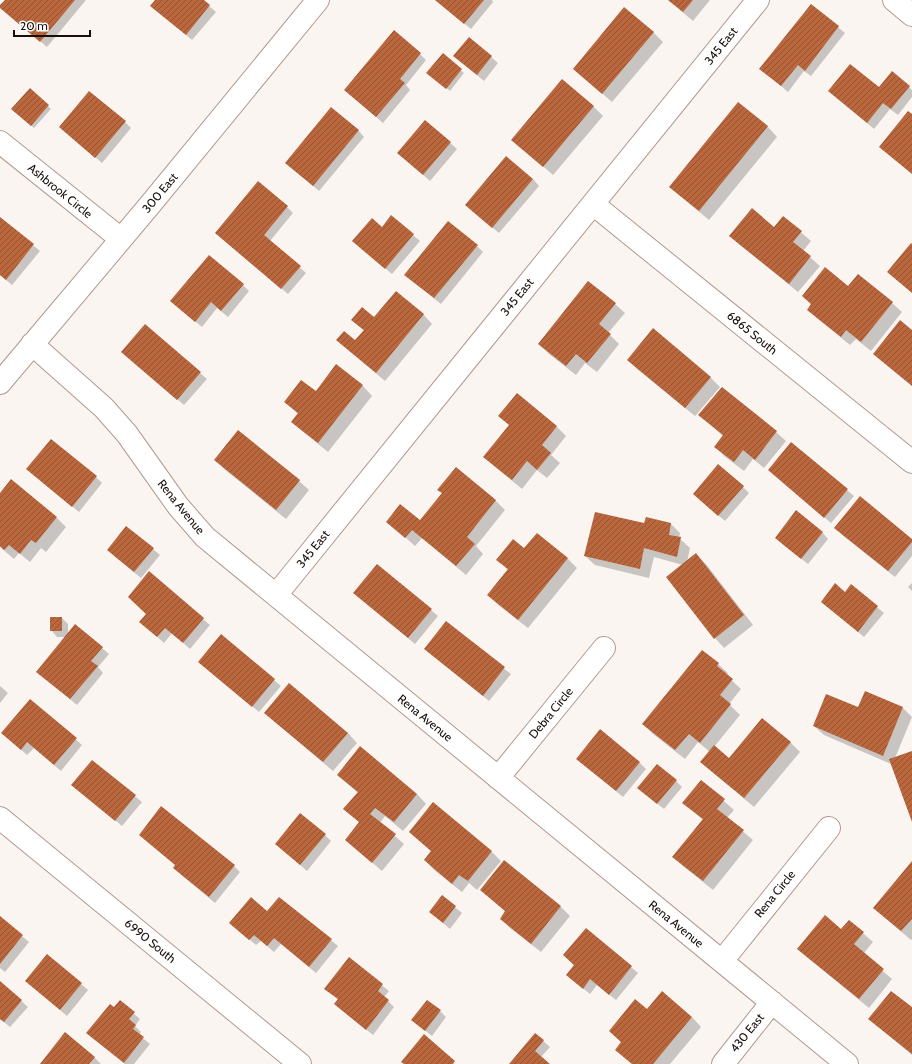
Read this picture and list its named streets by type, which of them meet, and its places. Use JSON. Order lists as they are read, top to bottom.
{
  "streets": {
    "street": [
      "345 East",
      "Ashbrook Circle",
      "300 East",
      "6865 South",
      "Rena Avenue",
      "Debra Circle",
      "Rena Circle",
      "6990 South",
      "430 East"
    ]
  },
  "crossings": [
    ["345 East", "6865 South"],
    ["345 East", "Rena Avenue"],
    ["Ashbrook Circle", "300 East"],
    ["300 East", "Rena Avenue"],
    ["Rena Avenue", "Debra Circle"],
    ["Rena Avenue", "Rena Circle"],
    ["Rena Avenue", "430 East"]
  ],
  "scale_bar": "20 m"
}
